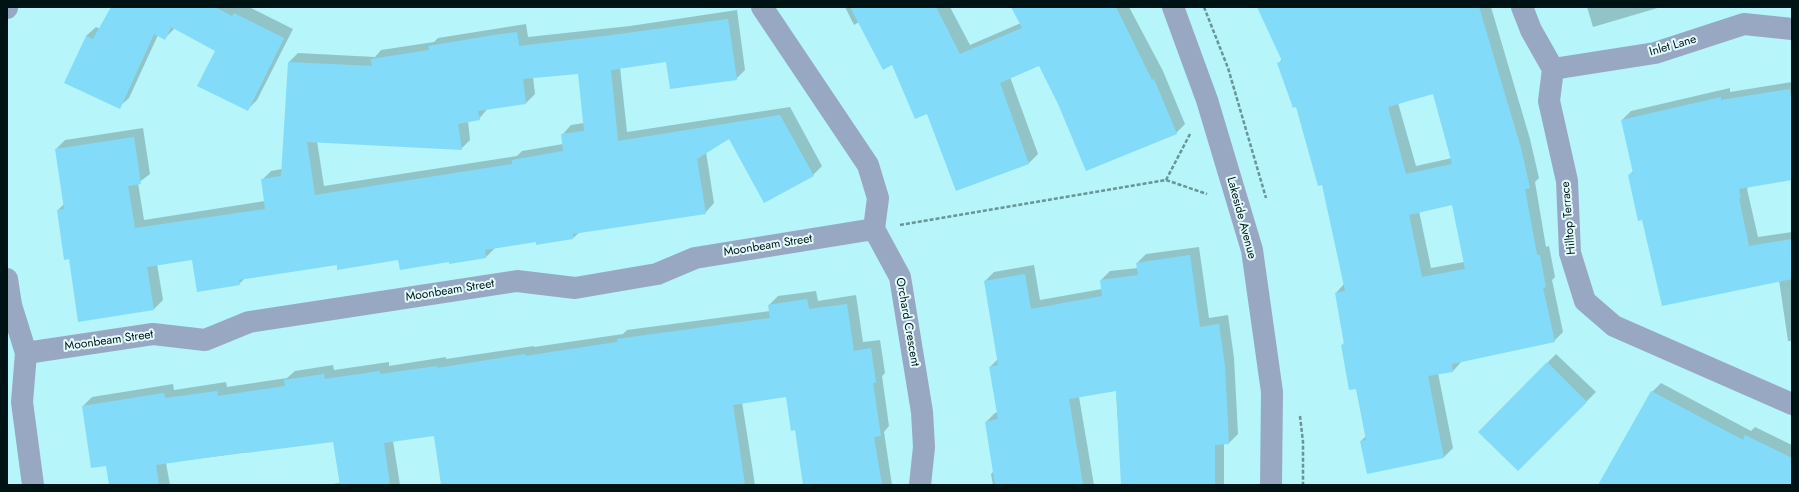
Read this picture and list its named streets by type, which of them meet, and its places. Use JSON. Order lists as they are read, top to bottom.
{
  "streets": {
    "street": [
      "Inlet Lane",
      "Lakeside Avenue",
      "Hilltop Terrace",
      "Moonbeam Street",
      "Orchard Crescent"
    ]
  },
  "crossings": [
    ["Inlet Lane", "Hilltop Terrace"],
    ["Moonbeam Street", "Orchard Crescent"]
  ]
}
